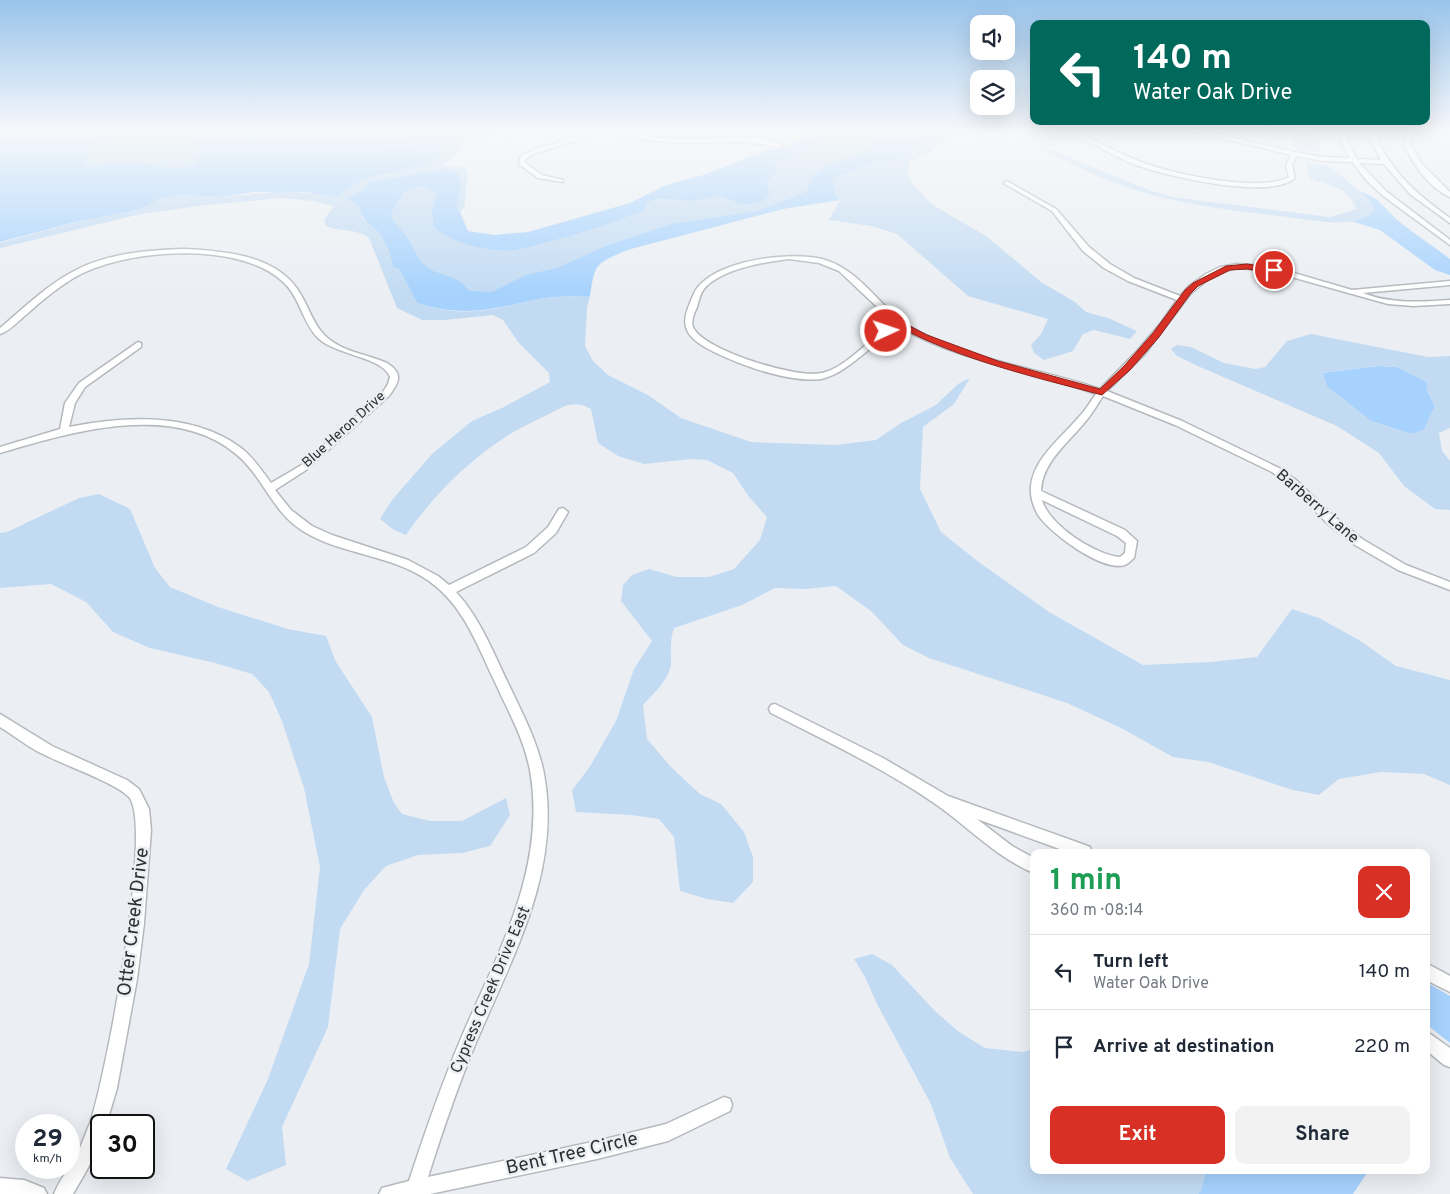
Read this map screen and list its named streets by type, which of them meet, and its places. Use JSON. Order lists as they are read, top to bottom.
{
  "streets": {
    "street": [
      "Blue Heron Drive",
      "Barberry Lane",
      "Otter Creek Drive",
      "Cypress Creek Drive East",
      "Bent Tree Circle"
    ]
  },
  "crossings": [
    ["Blue Heron Drive", "Cypress Creek Drive East"],
    ["Cypress Creek Drive East", "Bent Tree Circle"]
  ],
  "page": {
    "turn": ["140 m", "Water Oak Drive"],
    "heading": ["1 min", "360 m · 08:14"],
    "list": [
      {
        "name": "Turn left",
        "note": "Water Oak Drive",
        "value": "140 m"
      },
      {
        "name": "Arrive at destination",
        "value": "220 m"
      }
    ],
    "buttons": ["Exit", "Share"],
    "speed": "29 km/h",
    "limit": "30"
  }
}
